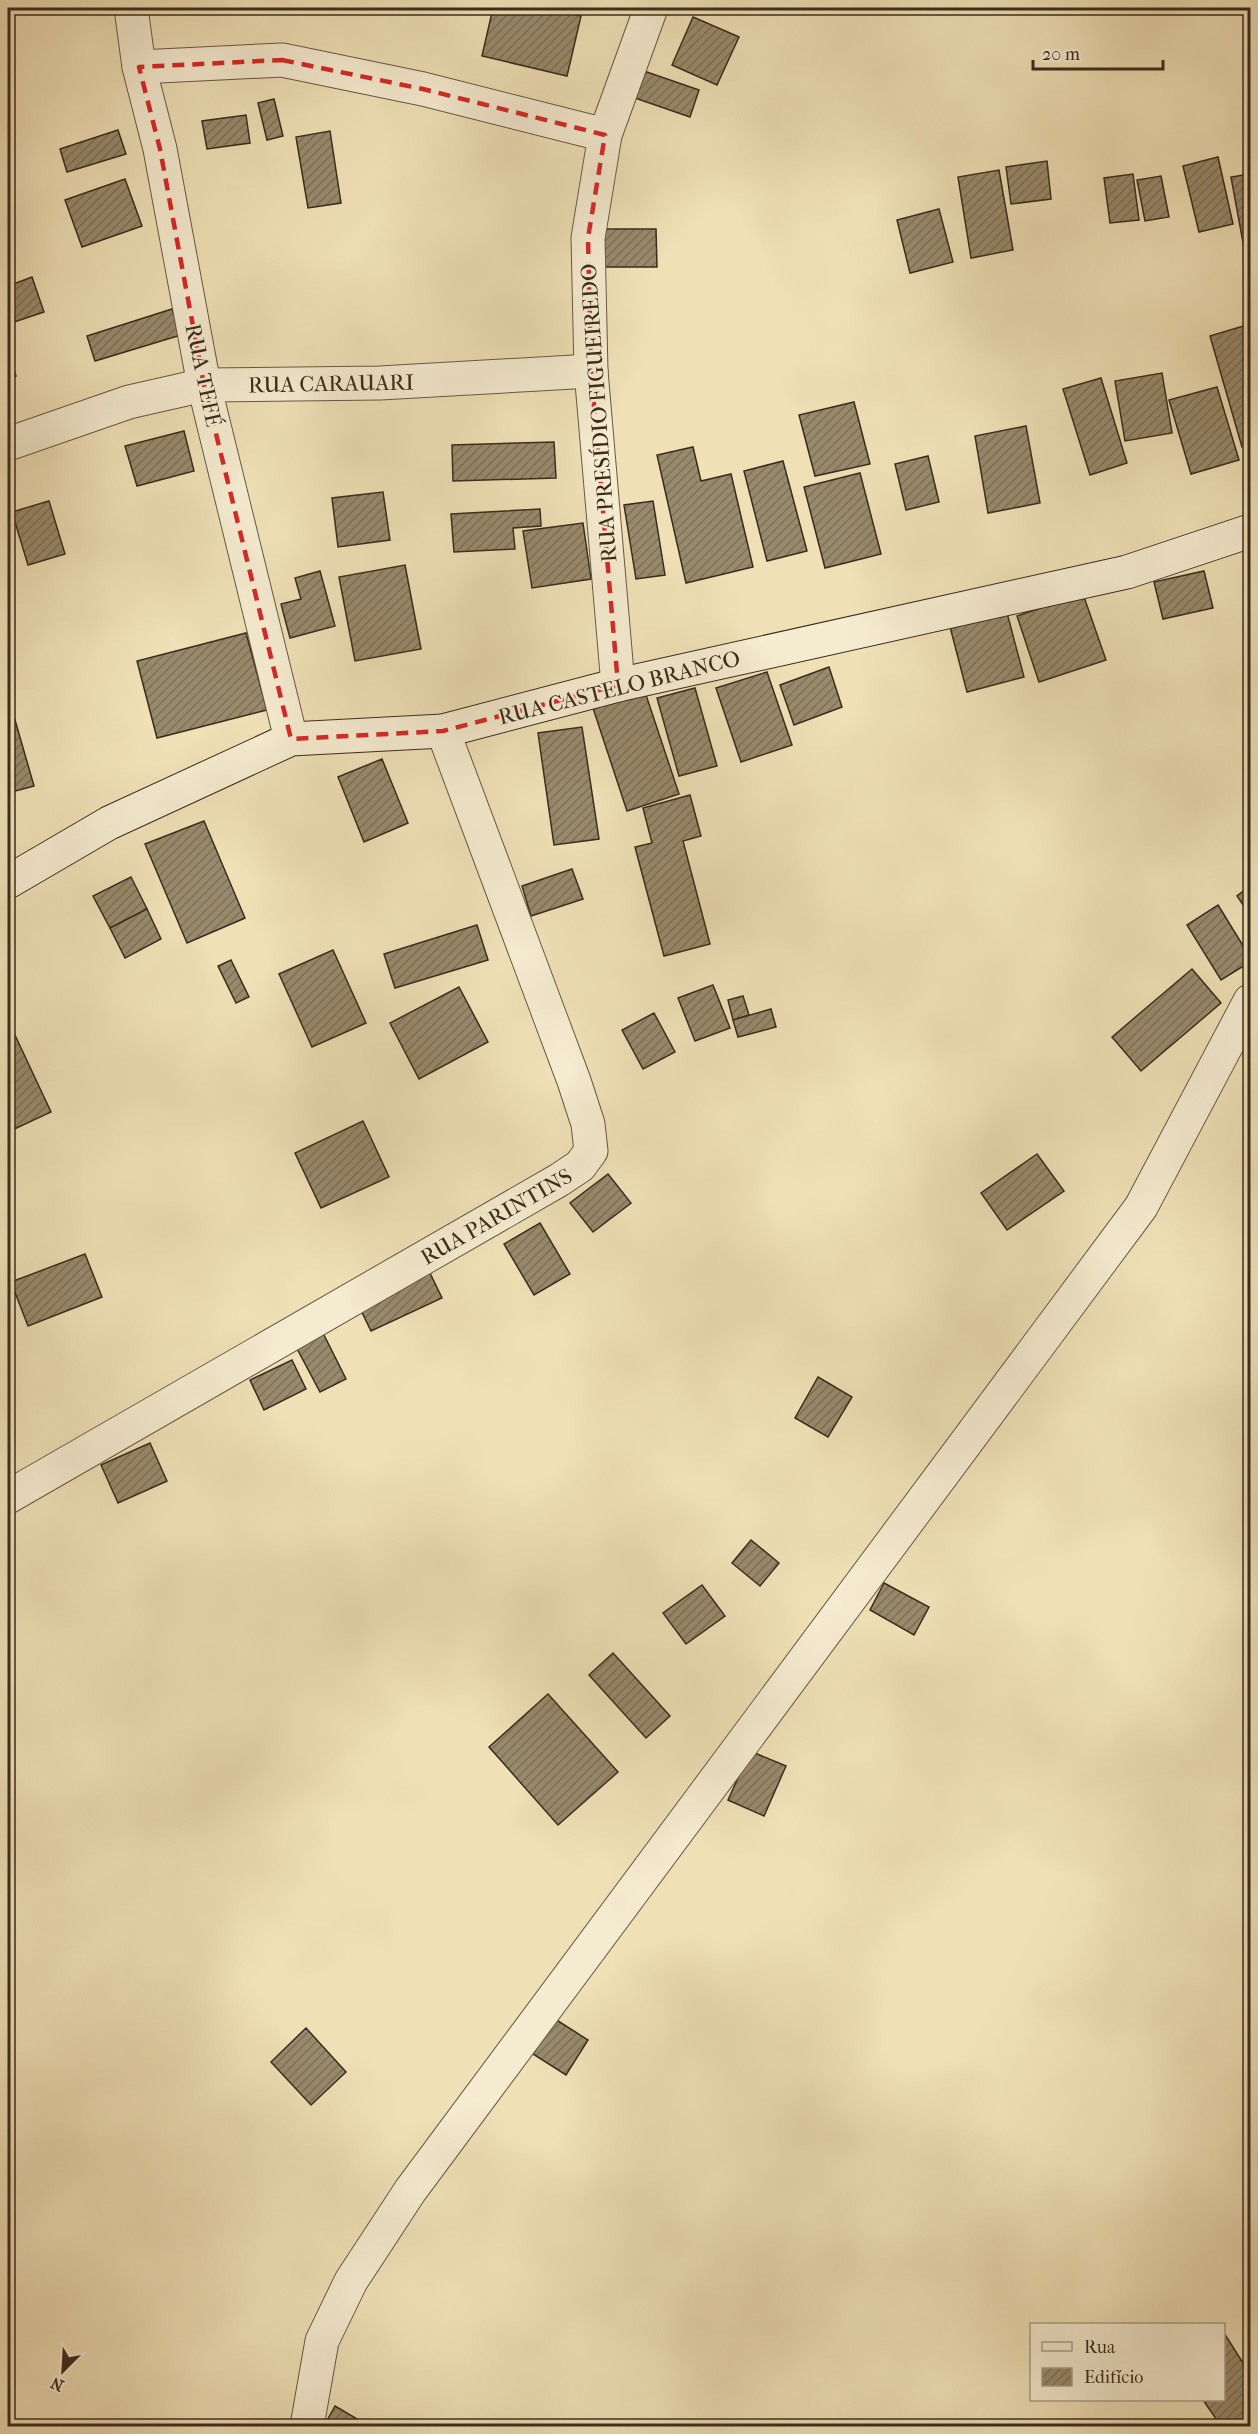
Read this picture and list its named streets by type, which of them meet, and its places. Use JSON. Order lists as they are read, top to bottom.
{
  "streets": {
    "street": [
      "RUA TEFÉ",
      "RUA CARAUARI",
      "RUA PRESÍDIO FIGUEIREDO",
      "RUA CASTELO BRANCO",
      "RUA PARINTINS"
    ]
  },
  "crossings": [
    ["RUA TEFÉ", "RUA CARAUARI"],
    ["RUA TEFÉ", "RUA CASTELO BRANCO"],
    ["RUA CARAUARI", "RUA PRESÍDIO FIGUEIREDO"],
    ["RUA PRESÍDIO FIGUEIREDO", "RUA CASTELO BRANCO"],
    ["RUA CASTELO BRANCO", "RUA PARINTINS"]
  ],
  "legend": ["Rua", "Edifício"],
  "scale_bar": "20 m",
  "north": "bottom left"
}
